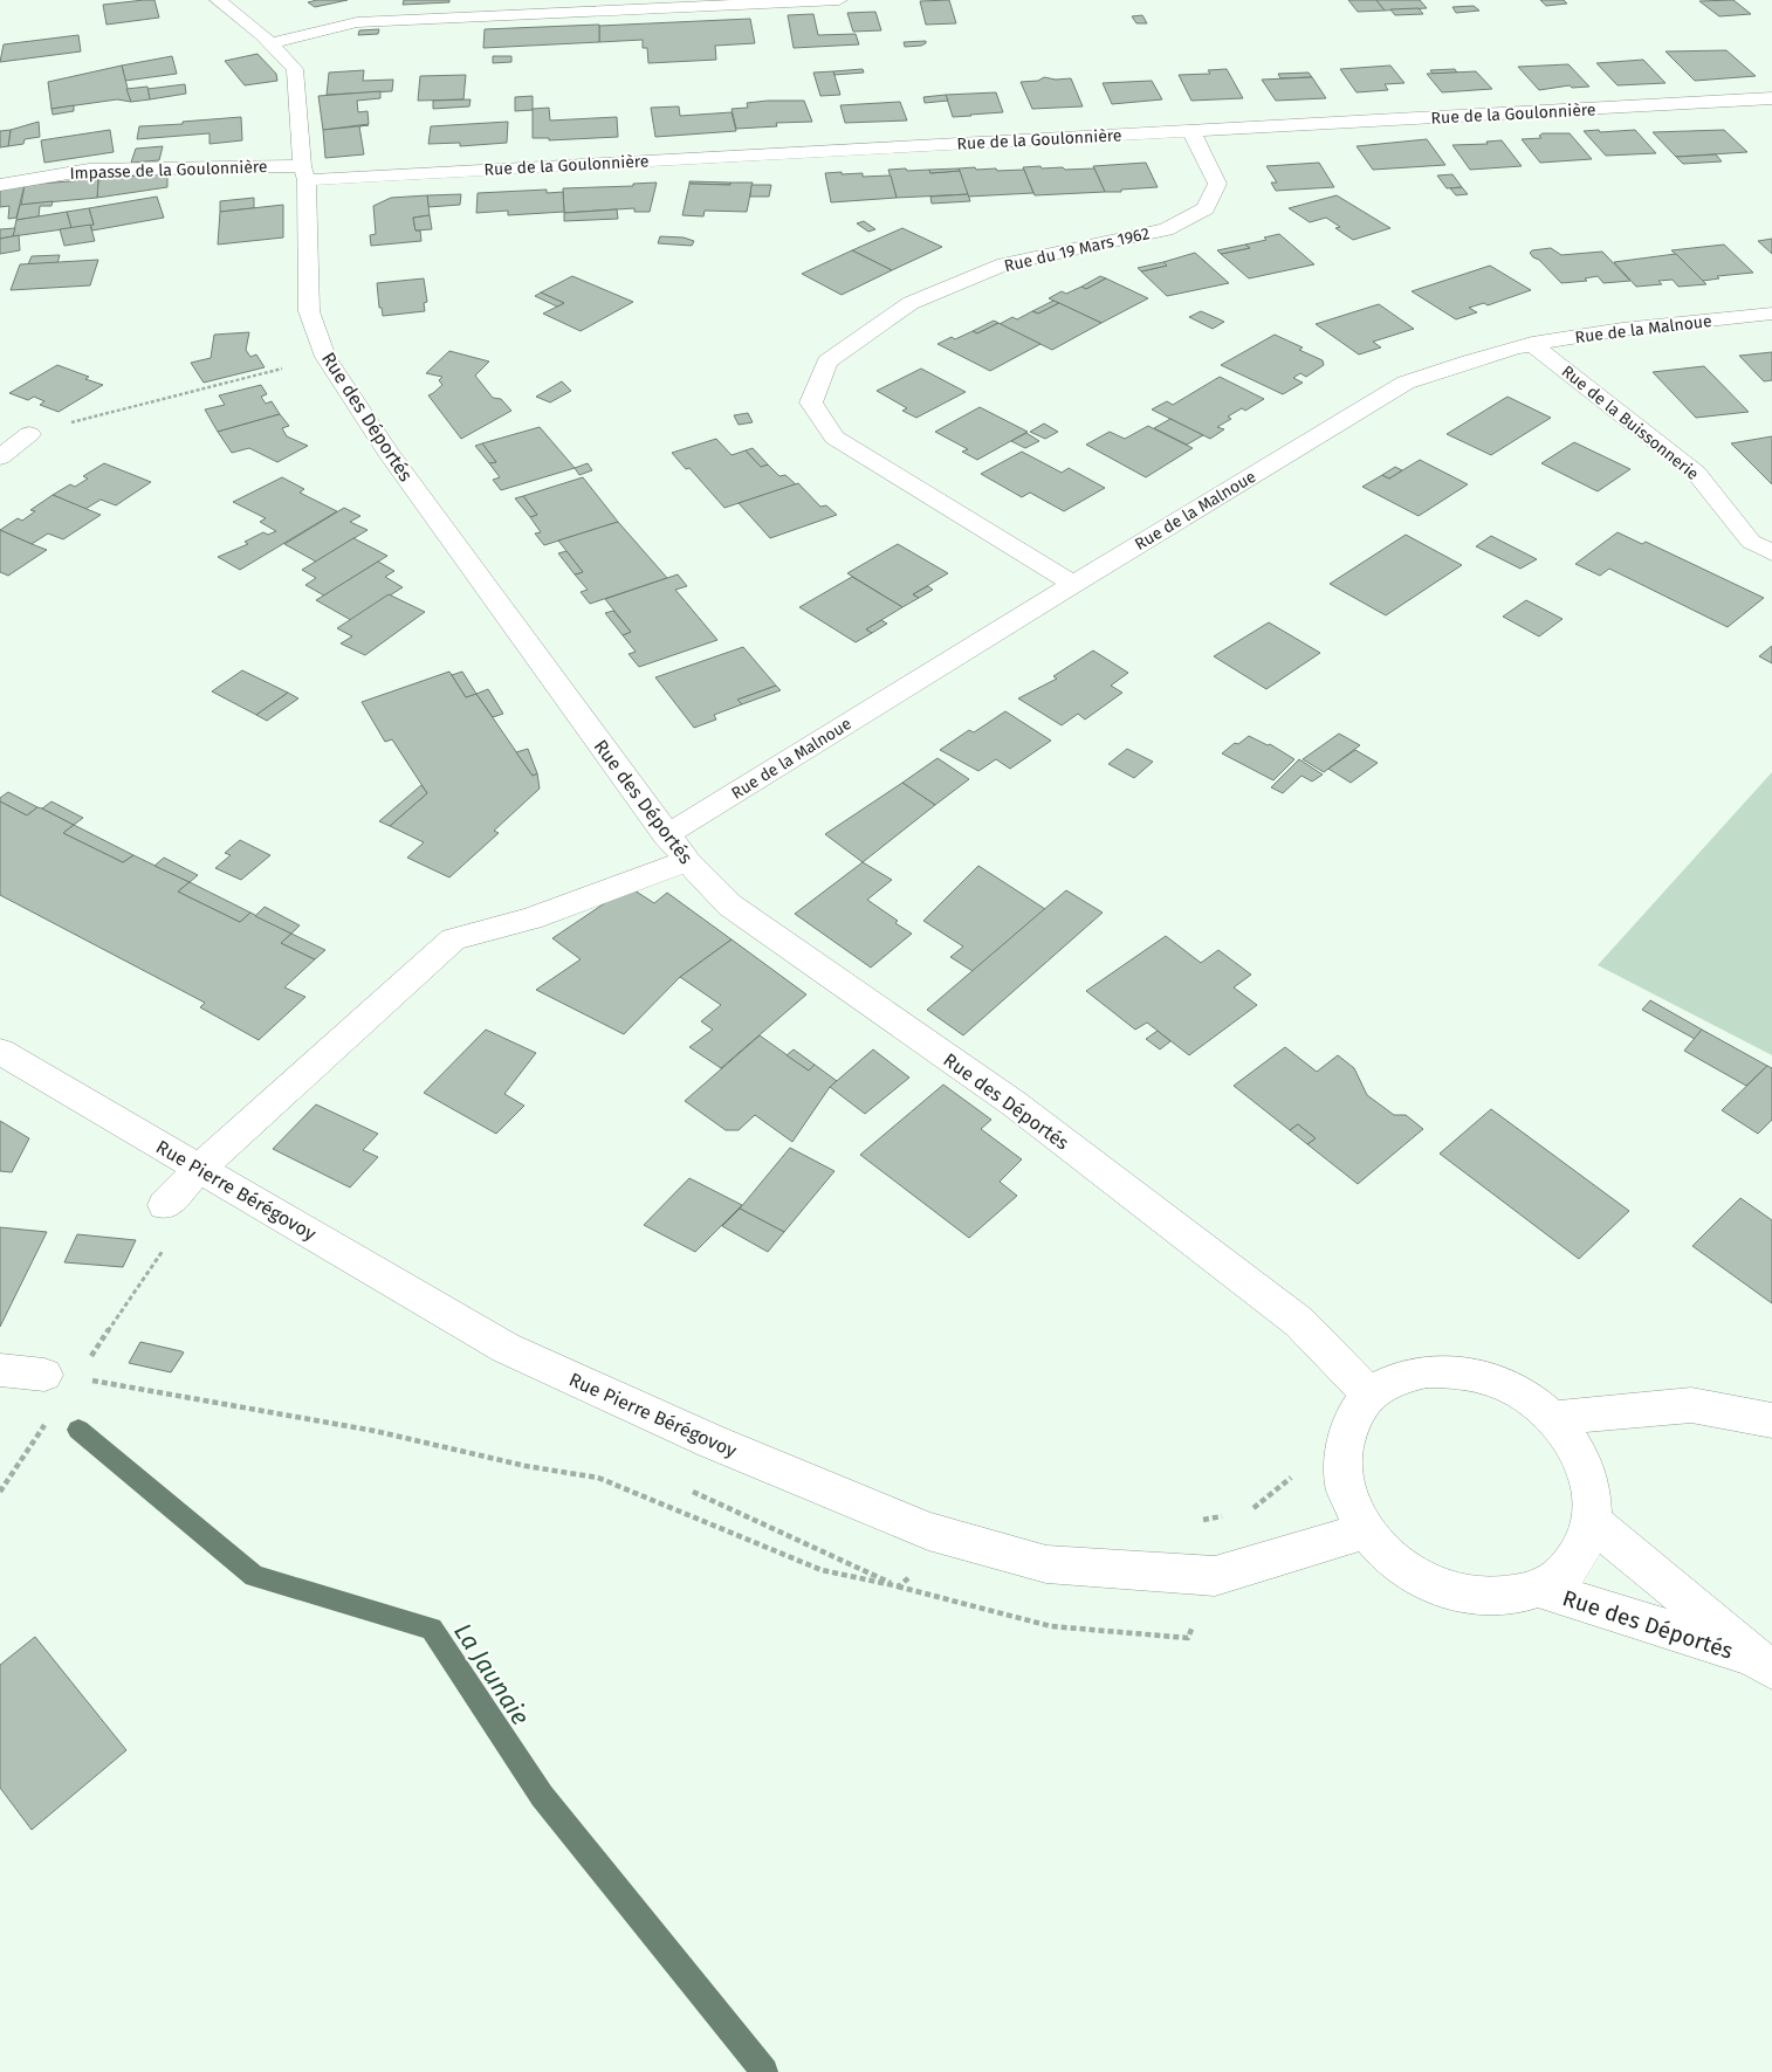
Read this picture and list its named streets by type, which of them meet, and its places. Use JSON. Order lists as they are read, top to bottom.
{
  "streets": {
    "street": [
      "Rue de la Goulonnière",
      "Impasse de la Goulonnière",
      "Rue du 19 Mars 1962",
      "Rue de la Malnoue",
      "Rue des Déportés",
      "Rue de la Buissonnerie",
      "Rue Pierre Bérégovoy"
    ]
  },
  "crossings": [
    ["Rue de la Goulonnière", "Impasse de la Goulonnière"],
    ["Rue de la Goulonnière", "Rue du 19 Mars 1962"],
    ["Rue de la Goulonnière", "Rue des Déportés"],
    ["Impasse de la Goulonnière", "Rue des Déportés"],
    ["Rue du 19 Mars 1962", "Rue de la Malnoue"],
    ["Rue de la Malnoue", "Rue des Déportés"],
    ["Rue de la Malnoue", "Rue de la Buissonnerie"]
  ],
  "water": ["La Jaunaie"]
}
